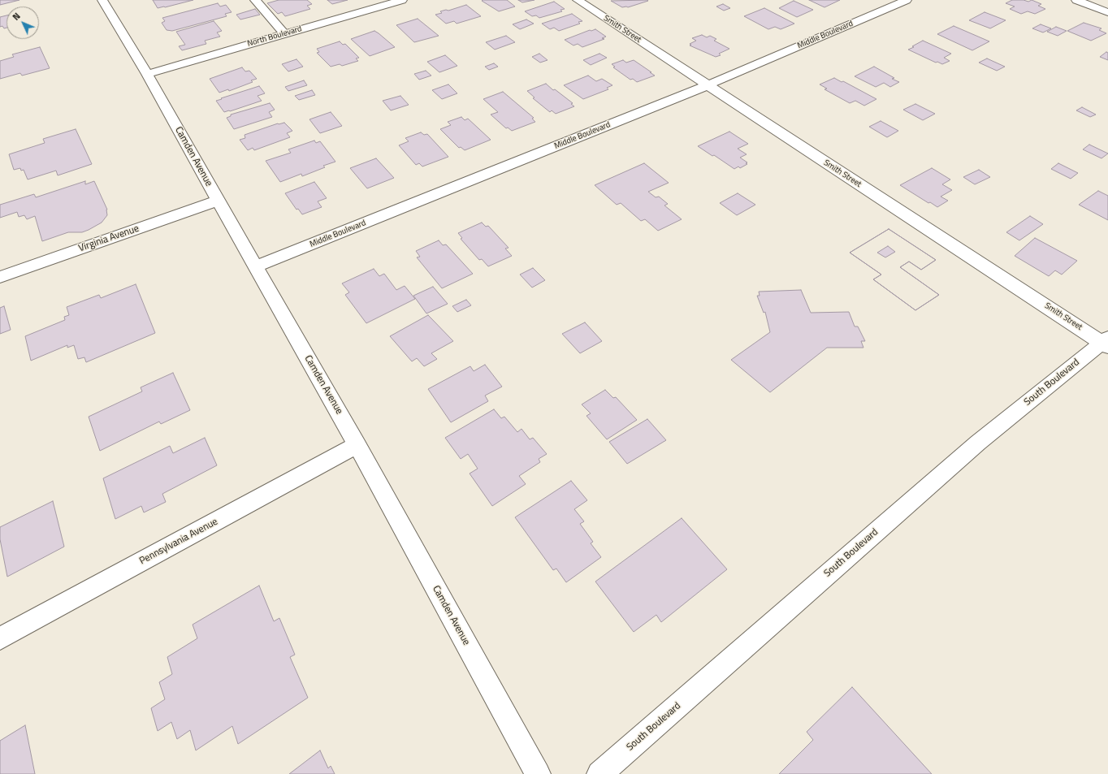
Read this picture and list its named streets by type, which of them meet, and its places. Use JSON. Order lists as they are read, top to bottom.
{
  "streets": {
    "street": [
      "Smith Street",
      "Middle Boulevard",
      "North Boulevard",
      "Camden Avenue",
      "Virginia Avenue",
      "South Boulevard",
      "Pennsylvania Avenue"
    ]
  },
  "crossings": [
    ["Smith Street", "Middle Boulevard"],
    ["Smith Street", "South Boulevard"],
    ["Middle Boulevard", "Camden Avenue"],
    ["North Boulevard", "Camden Avenue"],
    ["Camden Avenue", "Virginia Avenue"],
    ["Camden Avenue", "Pennsylvania Avenue"]
  ],
  "north": "top left"
}
